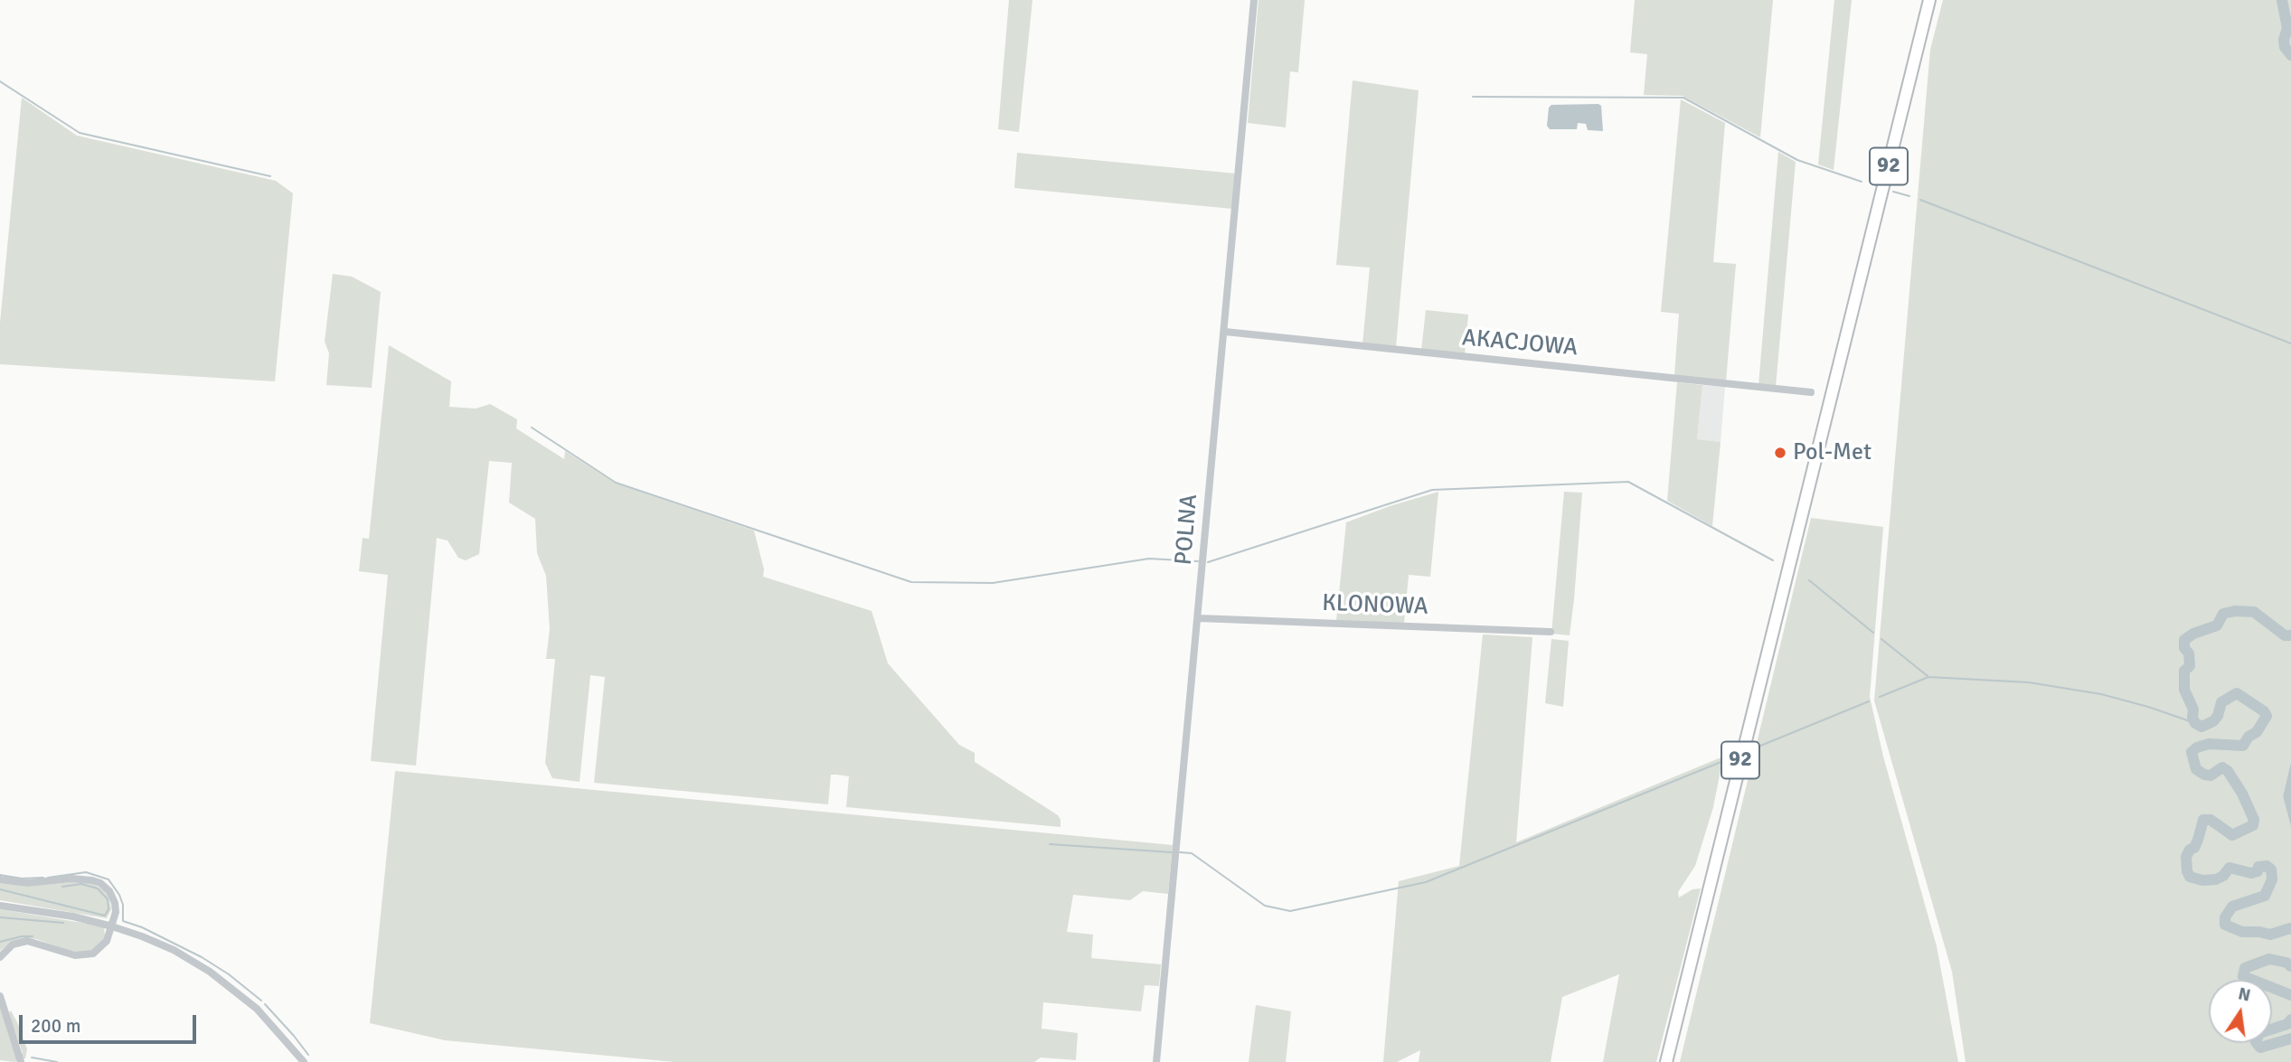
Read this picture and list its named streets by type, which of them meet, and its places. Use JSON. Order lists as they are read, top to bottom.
{
  "streets": {
    "main road": ["92"],
    "street": ["AKACJOWA", "POLNA", "KLONOWA"]
  },
  "crossings": [
    ["AKACJOWA", "POLNA"],
    ["POLNA", "KLONOWA"]
  ],
  "places": ["Pol-Met"],
  "scale_bar": "200 m",
  "north": "top"
}
